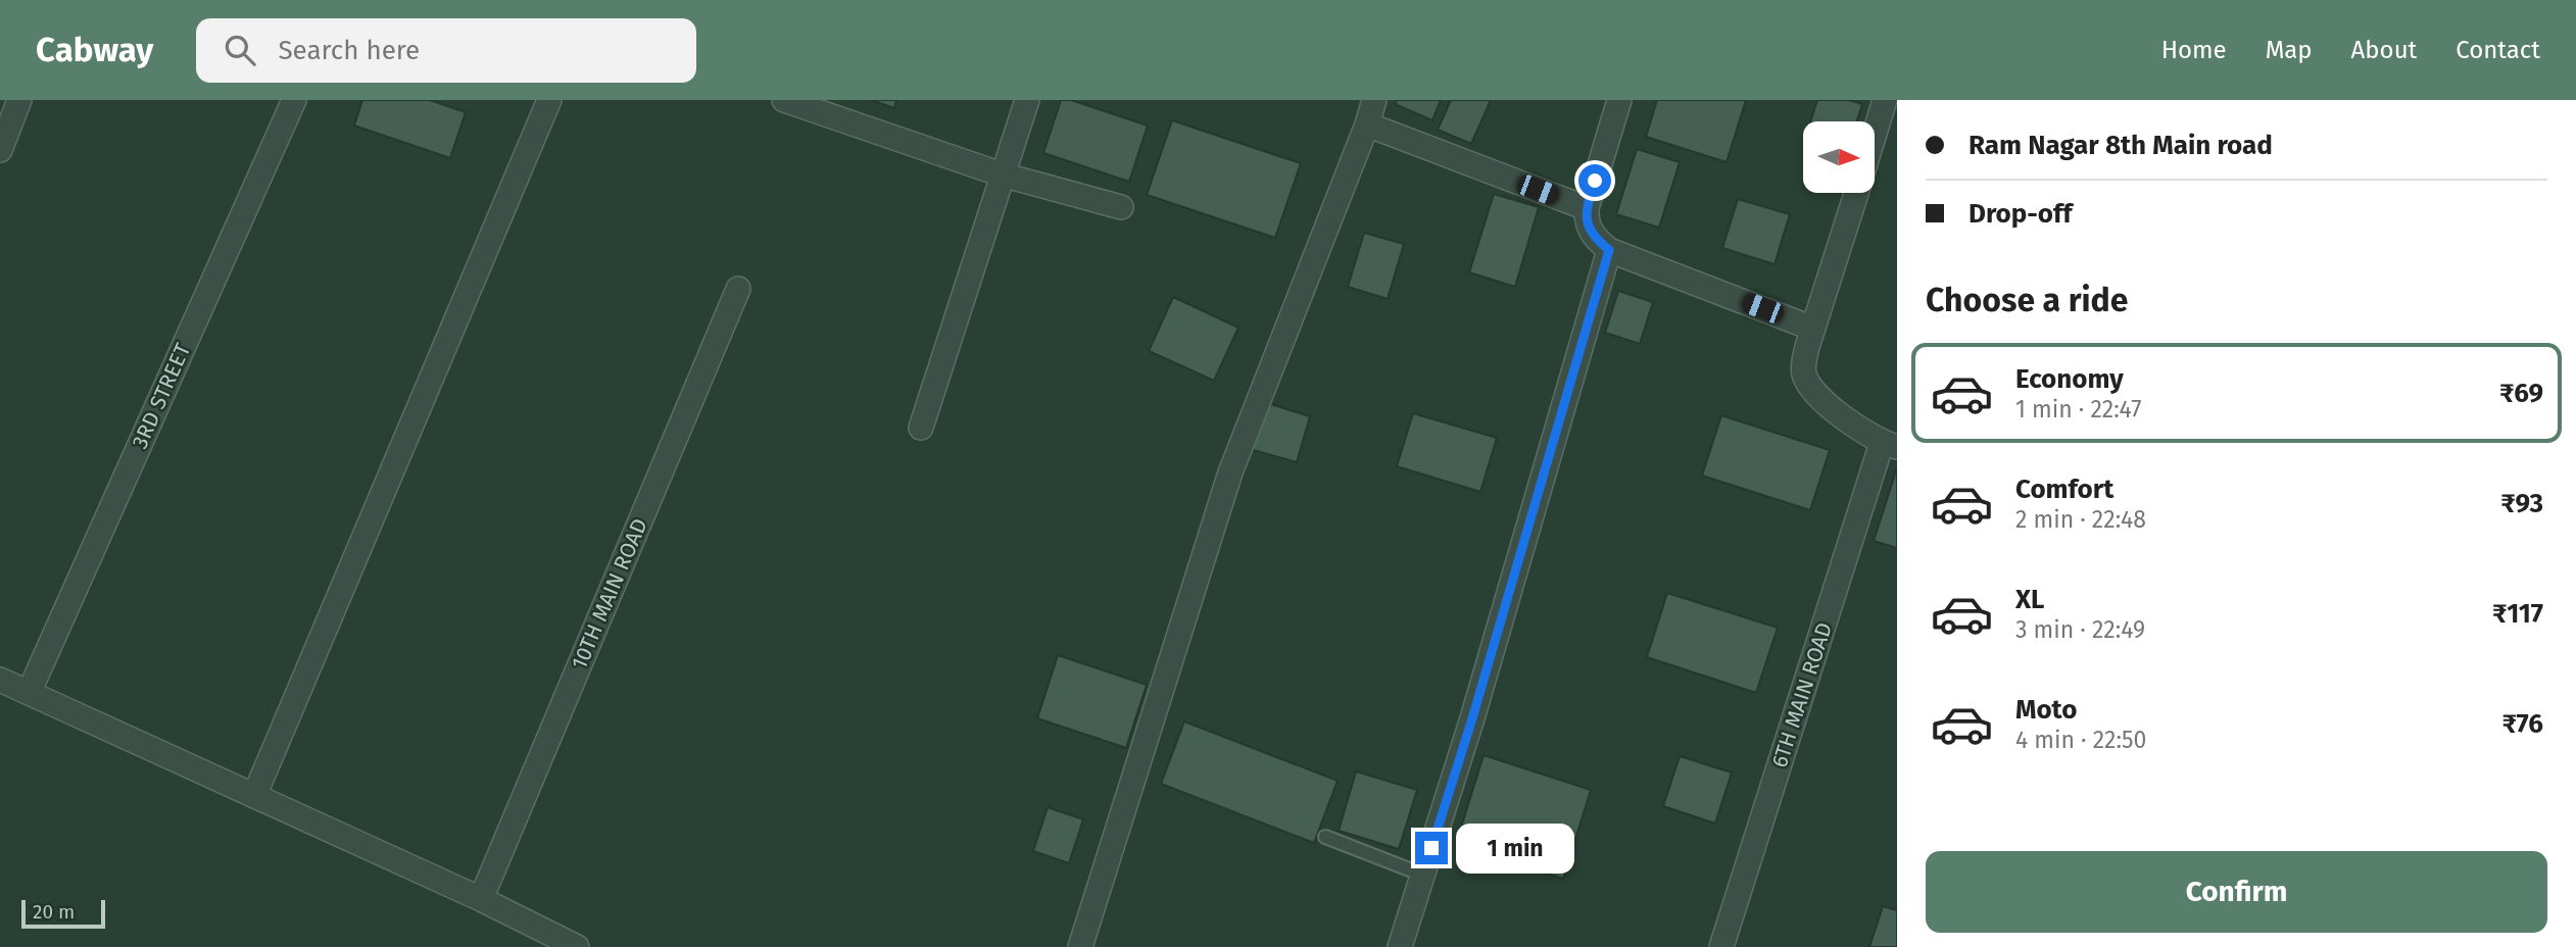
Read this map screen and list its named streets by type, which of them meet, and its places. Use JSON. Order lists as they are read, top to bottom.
{
  "streets": {
    "street": ["3RD STREET", "10TH MAIN ROAD", "6TH MAIN ROAD"]
  },
  "scale_bar": "20 m",
  "north": "right",
  "page": {
    "header": "Cabway",
    "search": "Search here",
    "nav": [
      "Home",
      "Map",
      "About",
      "Contact"
    ],
    "banner": ["Ram Nagar 8th Main road", "Drop-off"],
    "heading": "Choose a ride",
    "list": [
      {
        "name": "Economy",
        "note": "1 min · 22:47",
        "value": "₹69"
      },
      {
        "name": "Comfort",
        "note": "2 min · 22:48",
        "value": "₹93"
      },
      {
        "name": "XL",
        "note": "3 min · 22:49",
        "value": "₹117"
      },
      {
        "name": "Moto",
        "note": "4 min · 22:50",
        "value": "₹76"
      }
    ],
    "bubble": "1 min",
    "buttons": "Confirm",
    "scale": "20 m"
  }
}
